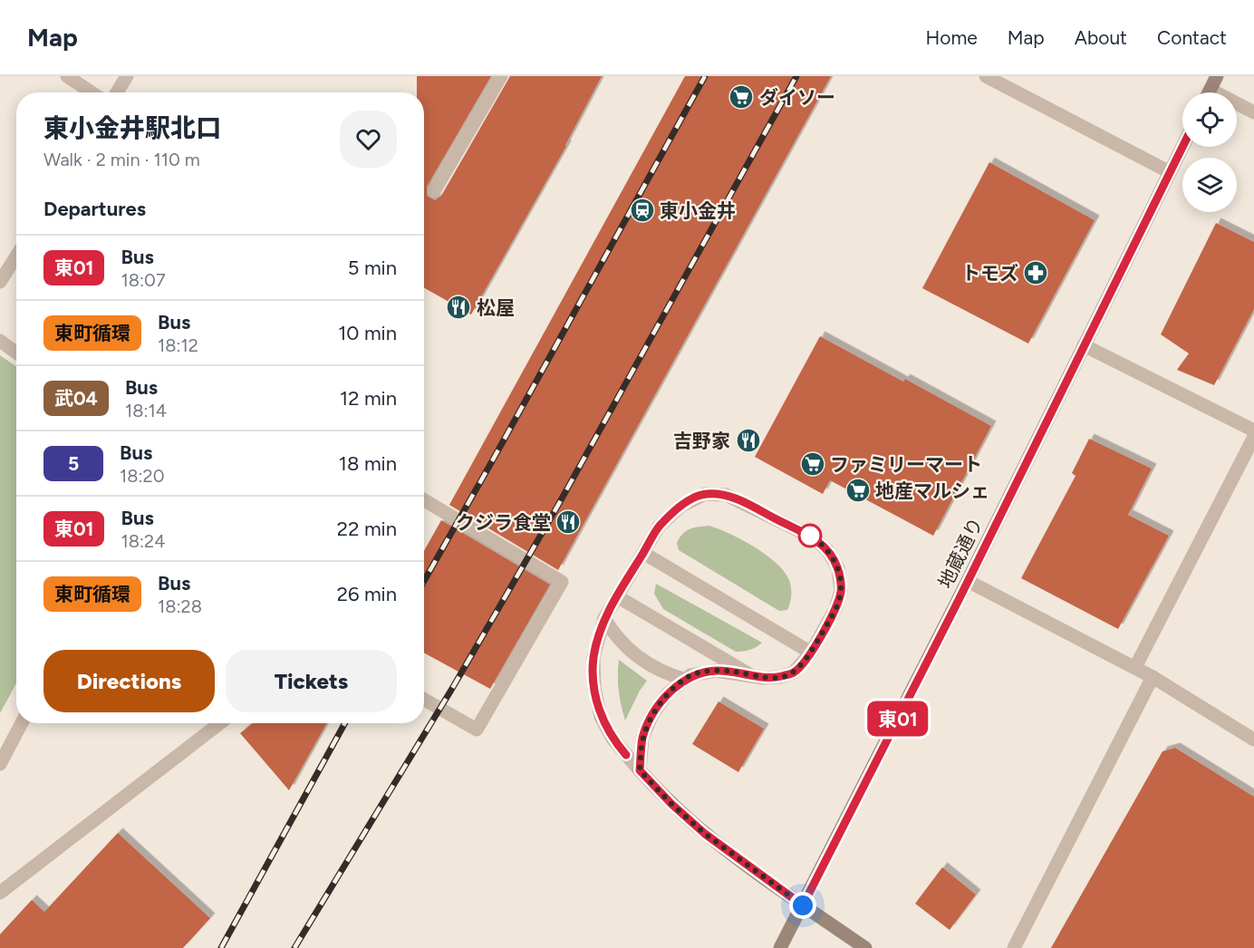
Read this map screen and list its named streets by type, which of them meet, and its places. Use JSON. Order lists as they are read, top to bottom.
{
  "streets": {
    "street": ["地蔵通り"]
  },
  "places": {
    "supermarket": ["ダイソー", "ファミリーマート", "地産マルシェ"],
    "station": ["東小金井"],
    "pharmacy": ["トモズ"],
    "restaurant": ["松屋", "吉野家", "クジラ食堂"]
  },
  "lines": ["bus line 東01"],
  "page": {
    "header": "Map",
    "nav": [
      "Home",
      "Map",
      "About",
      "Contact"
    ],
    "on_map": "東01",
    "heading": [
      ["東小金井駅北口", "Walk · 2 min · 110 m"],
      "Departures"
    ],
    "list": [
      {
        "mark": "東01",
        "name": "Bus",
        "note": "18:07",
        "value": "5 min"
      },
      {
        "mark": "東町循環",
        "name": "Bus",
        "note": "18:12",
        "value": "10 min"
      },
      {
        "mark": "武04",
        "name": "Bus",
        "note": "18:14",
        "value": "12 min"
      },
      {
        "mark": "5",
        "name": "Bus",
        "note": "18:20",
        "value": "18 min"
      },
      {
        "mark": "東01",
        "name": "Bus",
        "note": "18:24",
        "value": "22 min"
      },
      {
        "mark": "東町循環",
        "name": "Bus",
        "note": "18:28",
        "value": "26 min"
      }
    ],
    "buttons": ["Directions", "Tickets"]
  }
}
